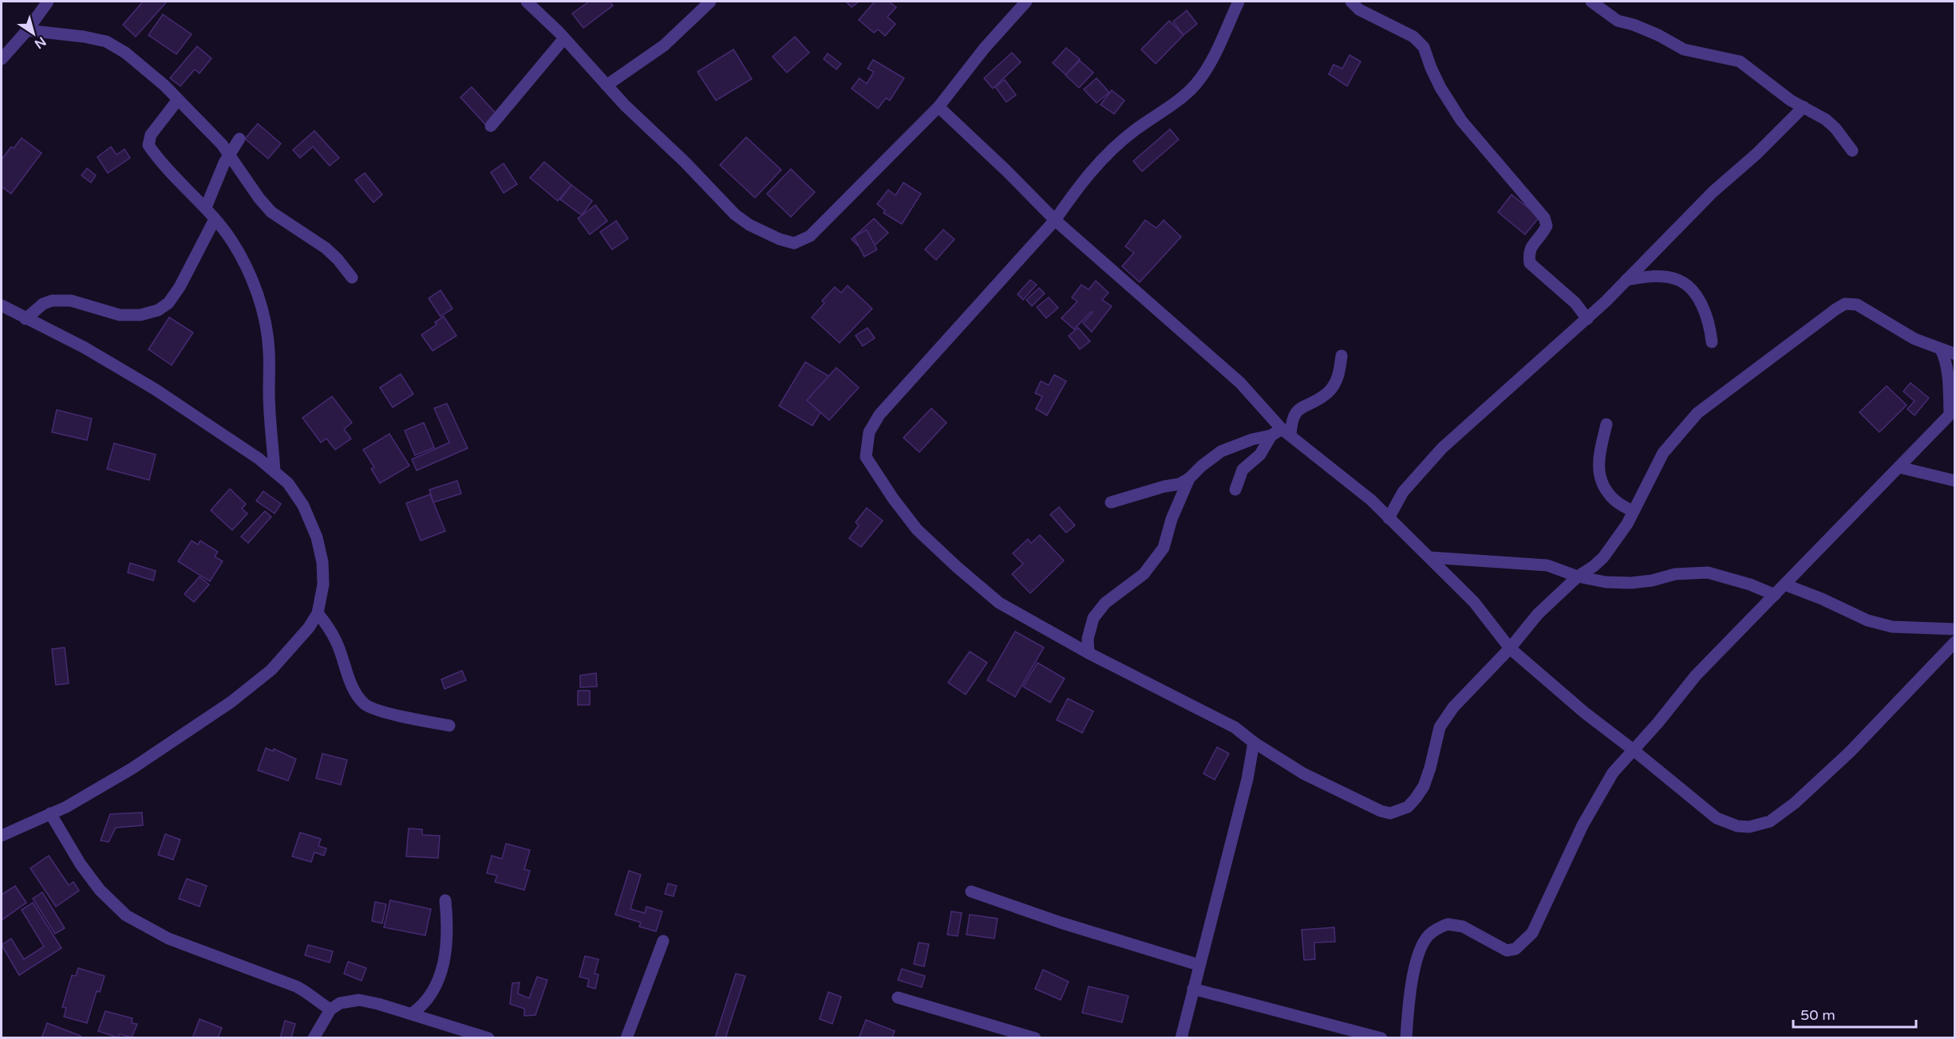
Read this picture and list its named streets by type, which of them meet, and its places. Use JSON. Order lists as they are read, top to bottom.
{
  "scale_bar": "50 m",
  "north": "bottom right"
}
